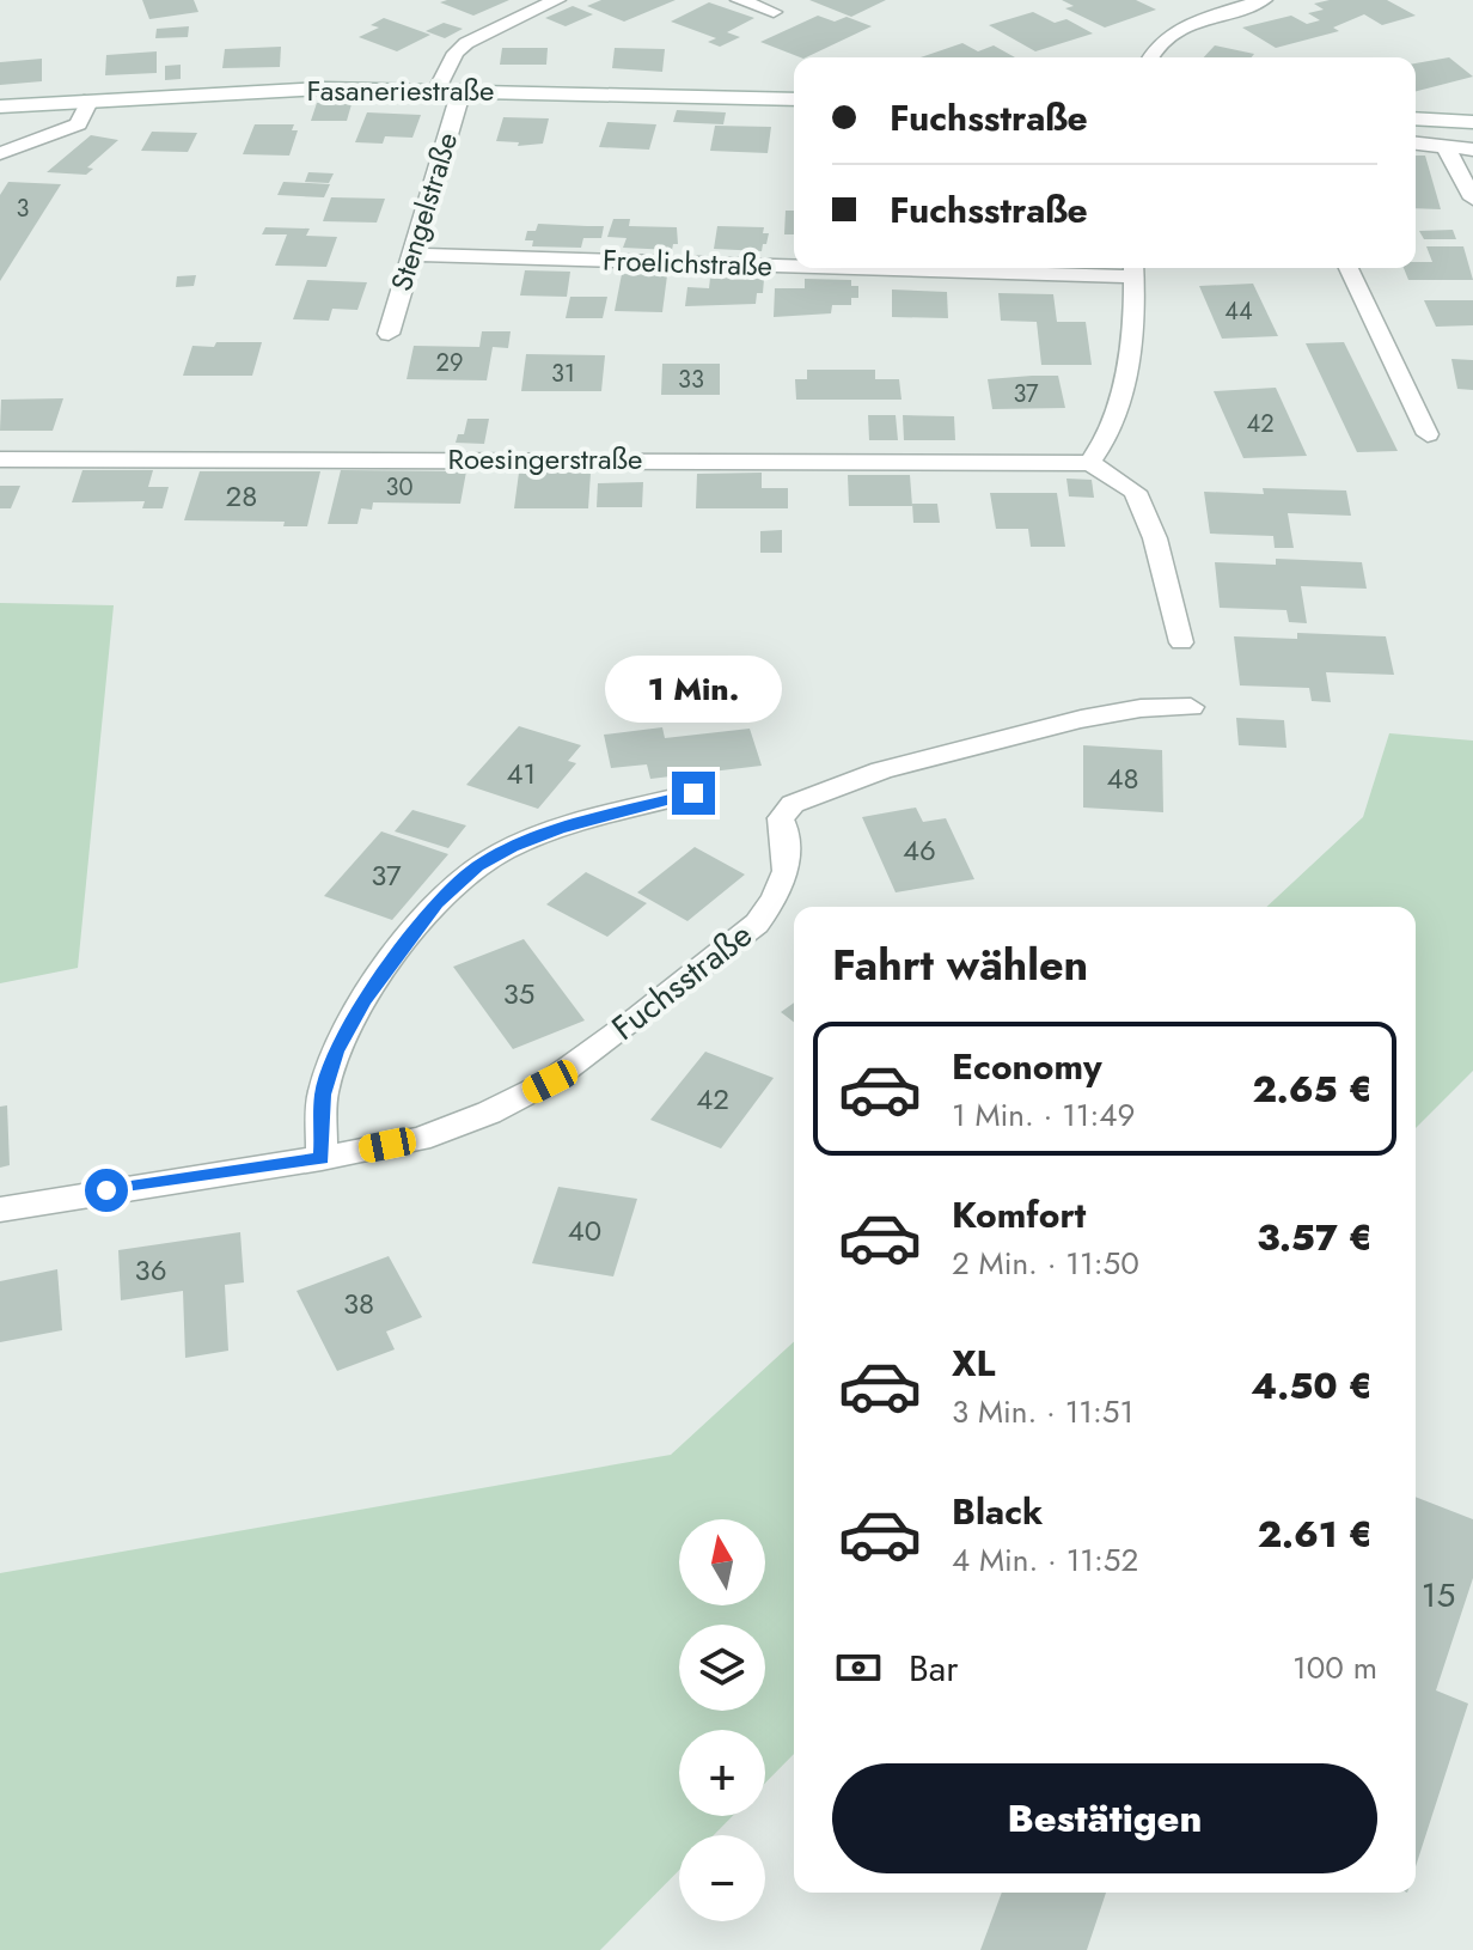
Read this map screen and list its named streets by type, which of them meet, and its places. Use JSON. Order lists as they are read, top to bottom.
{
  "streets": {
    "street": [
      "Fasaneriestraße",
      "Stengelstraße",
      "Froelichstraße",
      "Roesingerstraße",
      "Fuchsstraße"
    ]
  },
  "crossings": [
    ["Fasaneriestraße", "Stengelstraße"],
    ["Stengelstraße", "Froelichstraße"]
  ],
  "house_numbers": [
    "3",
    "44",
    "29",
    "31",
    "33",
    "37",
    "42",
    "30",
    "28",
    "41",
    "48",
    "46",
    "37",
    "35",
    "42",
    "40",
    "36",
    "38",
    "15"
  ],
  "north": "top",
  "page": {
    "banner": ["Fuchsstraße", "Fuchsstraße"],
    "bubble": "1 Min.",
    "heading": "Fahrt wählen",
    "list": [
      {
        "name": "Economy",
        "note": "1 Min. · 11:49",
        "value": "2.65 €"
      },
      {
        "name": "Komfort",
        "note": "2 Min. · 11:50",
        "value": "3.57 €"
      },
      {
        "name": "XL",
        "note": "3 Min. · 11:51",
        "value": "4.50 €"
      },
      {
        "name": "Black",
        "note": "4 Min. · 11:52",
        "value": "2.61 €"
      }
    ],
    "map_buttons": ["+", "−"],
    "pay": ["Bar", "100 m"],
    "buttons": "Bestätigen"
  }
}
